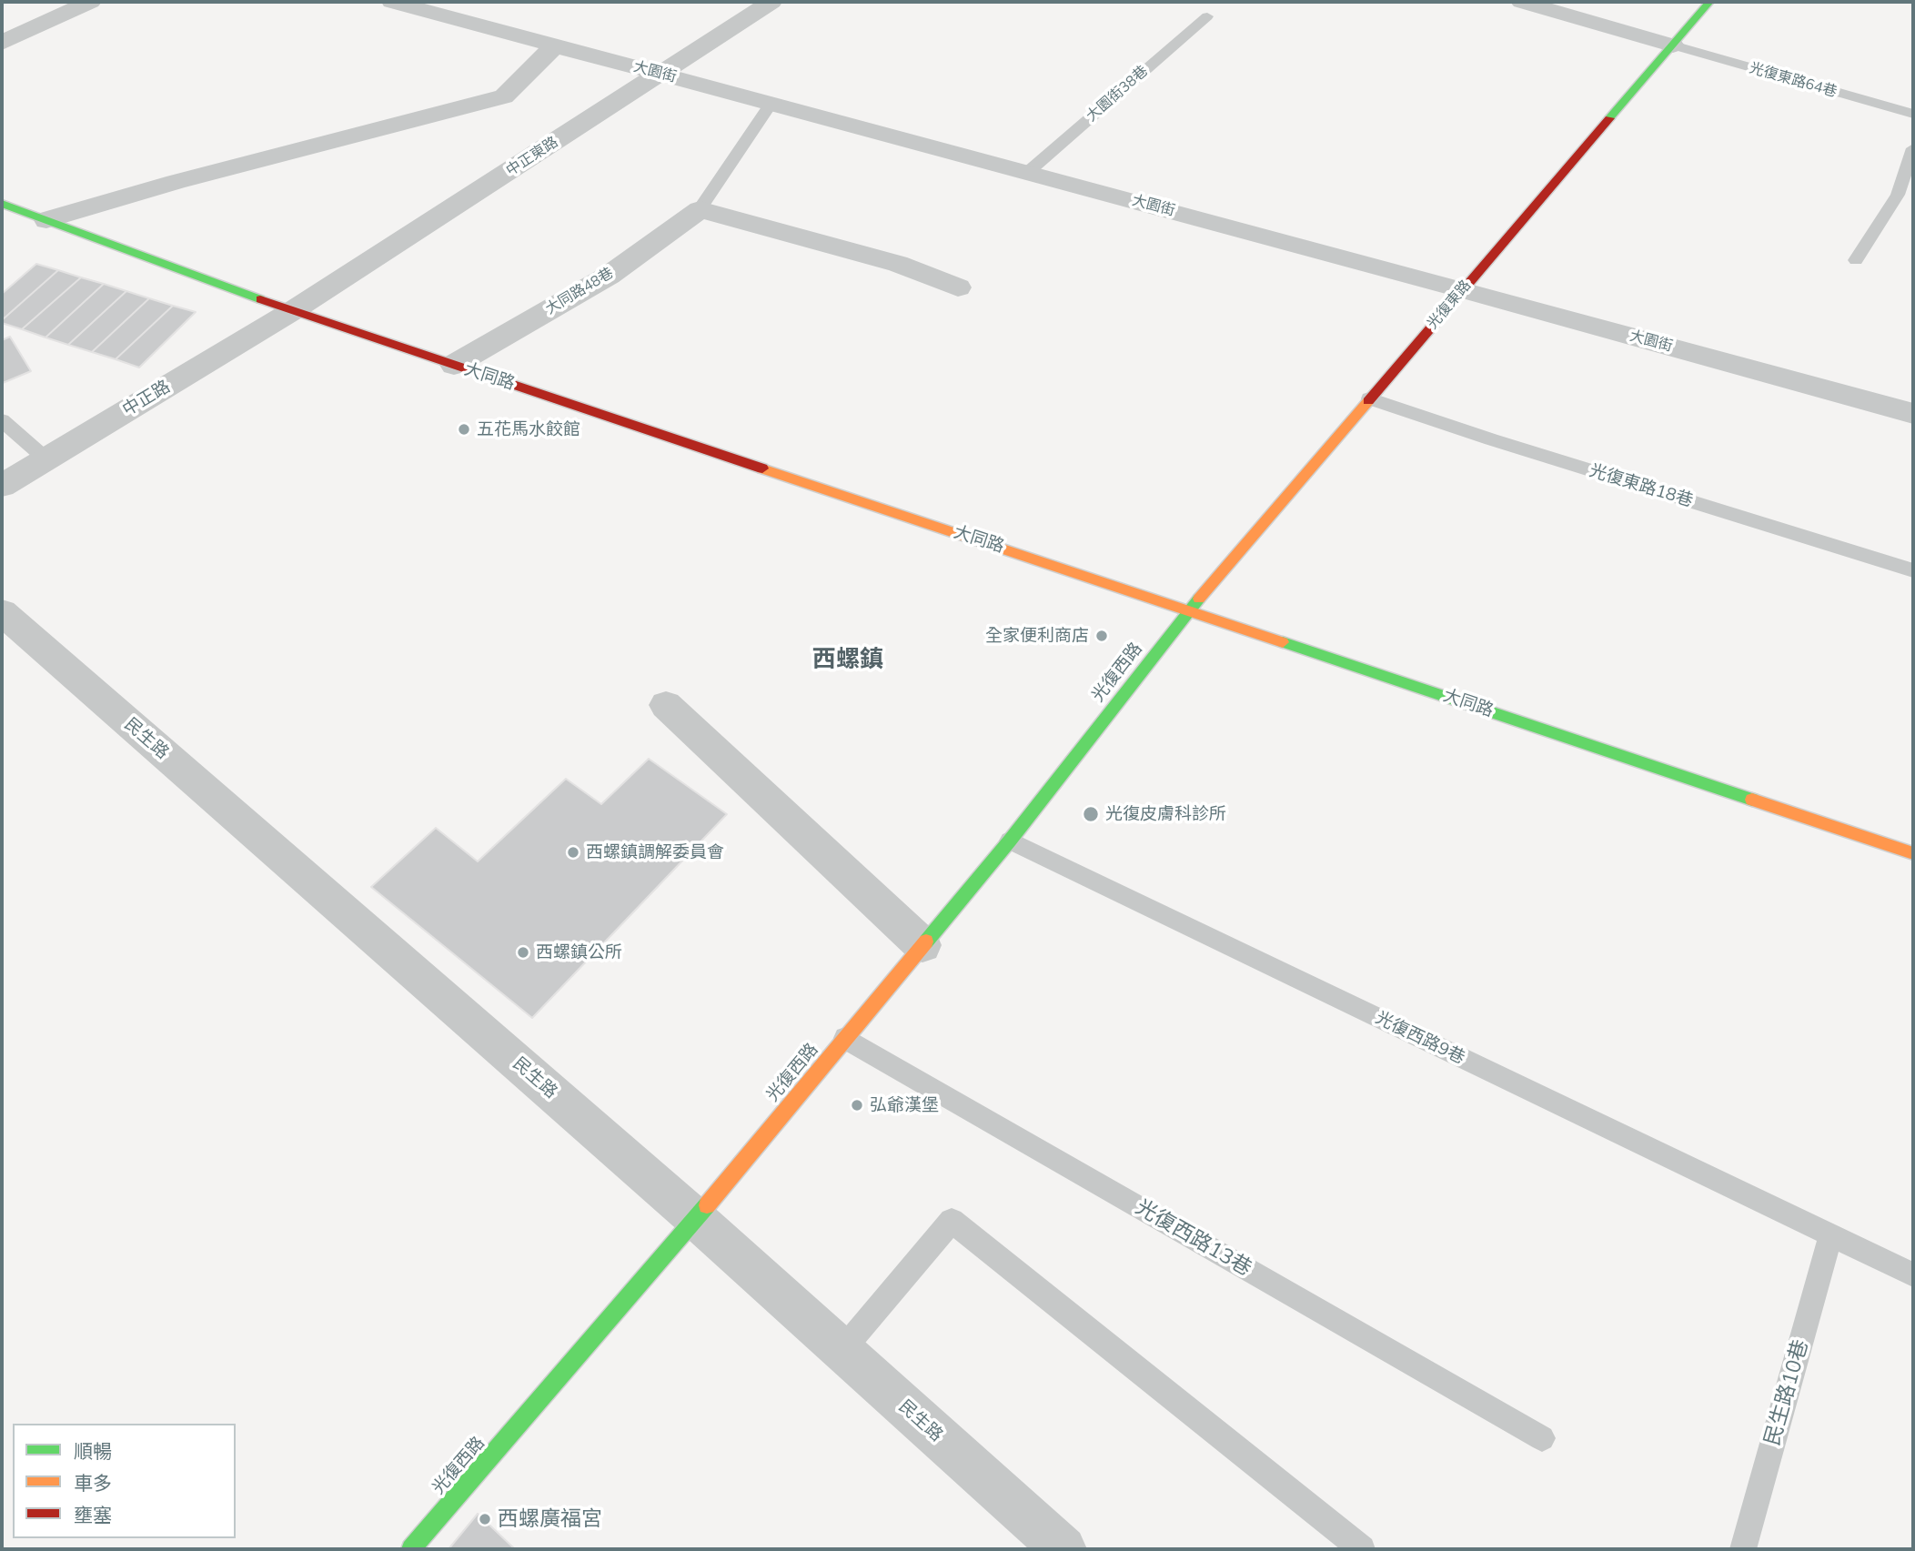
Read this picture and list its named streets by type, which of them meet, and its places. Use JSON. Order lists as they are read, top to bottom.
{
  "streets": {
    "street": [
      "大園街",
      "中正東路",
      "大同路48巷",
      "光復東路",
      "大同路",
      "中正路",
      "光復西路",
      "民生路"
    ],
    "lane": [
      "光復東路64巷",
      "大園街38巷",
      "光復東路18巷",
      "光復西路9巷",
      "光復西路13巷",
      "民生路10巷"
    ]
  },
  "crossings": [
    ["大園街", "大園街38巷"],
    ["大園街", "中正東路"],
    ["大園街", "大同路48巷"],
    ["大園街", "光復東路"],
    ["光復東路64巷", "光復東路"],
    ["中正東路", "大同路"],
    ["中正東路", "中正路"],
    ["大同路48巷", "大同路"],
    ["光復東路", "大同路"],
    ["光復東路", "光復東路18巷"],
    ["光復東路", "光復西路"],
    ["大同路", "中正路"],
    ["大同路", "光復西路"],
    ["光復西路", "民生路"],
    ["光復西路", "光復西路9巷"],
    ["光復西路", "光復西路13巷"],
    ["光復西路9巷", "民生路10巷"]
  ],
  "districts": ["西螺鎮"],
  "places": [
    "五花馬水餃館",
    "全家便利商店",
    "光復皮膚科診所",
    "西螺鎮調解委員會",
    "西螺鎮公所",
    "弘爺漢堡",
    "西螺廣福宮"
  ],
  "legend": ["順暢", "車多", "壅塞"]
}
